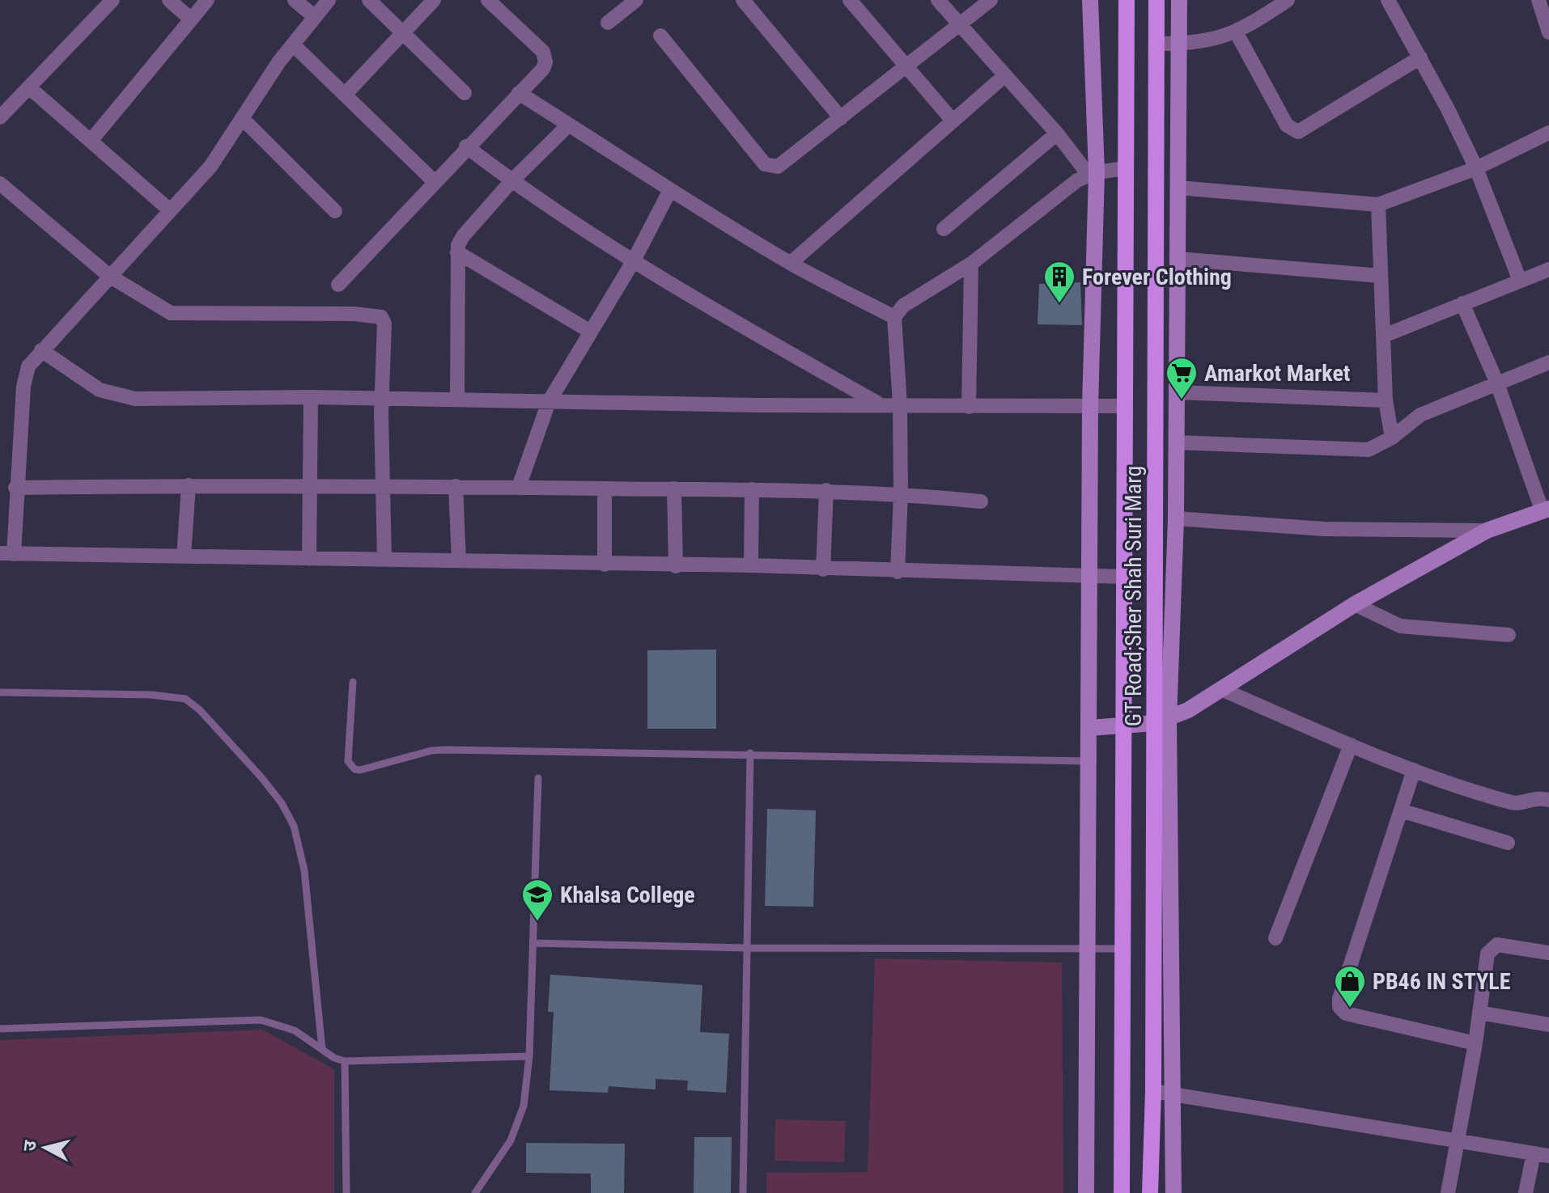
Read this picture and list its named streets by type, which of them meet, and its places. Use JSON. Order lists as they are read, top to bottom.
{
  "streets": {
    "main road": ["GT Road;Sher Shah Suri Marg"]
  },
  "places": {
    "building": ["Forever Clothing"],
    "supermarket": ["Amarkot Market"],
    "school or university": ["Khalsa College"],
    "shop": ["PB46 IN STYLE"]
  },
  "north": "left"
}
